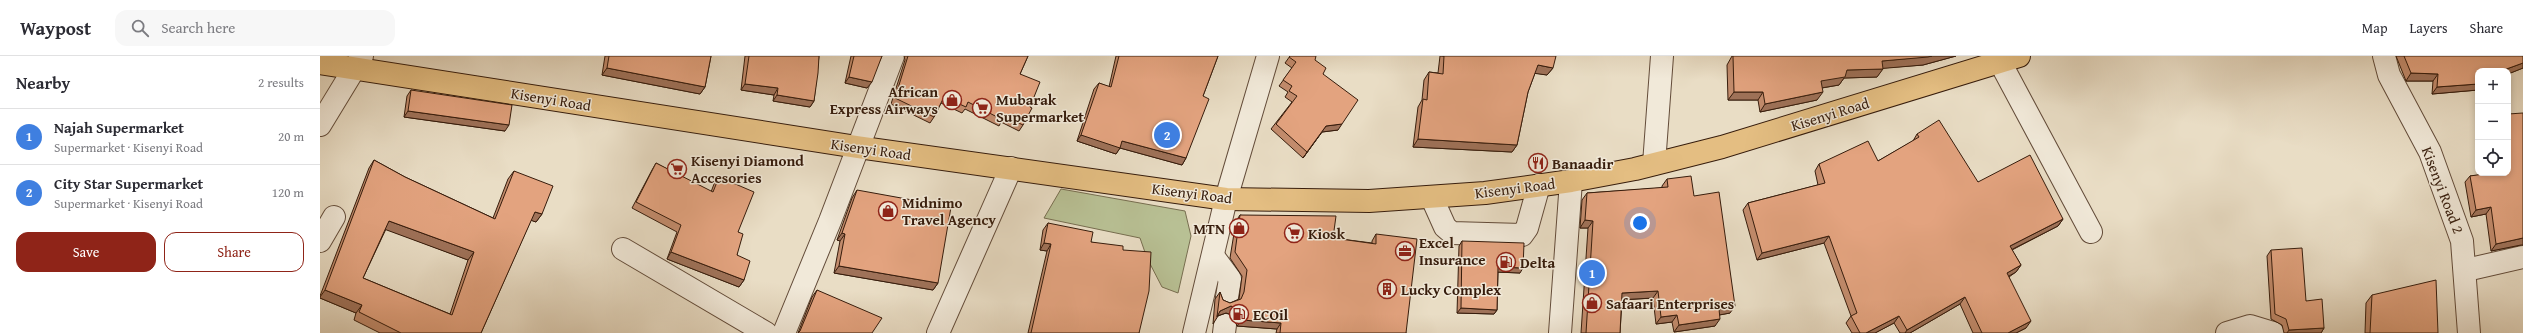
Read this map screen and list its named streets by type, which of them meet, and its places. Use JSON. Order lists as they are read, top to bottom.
{
  "streets": {
    "main road": ["Kisenyi Road"],
    "street": ["Kisenyi Road 2"]
  },
  "places": {
    "shop": [
      "African Express Airways",
      "Midnimo Travel Agency",
      "MTN",
      "Safaari Enterprises"
    ],
    "supermarket": ["Mubarak Supermarket", "Kisenyi Diamond Accesories", "Kiosk"],
    "restaurant": ["Banaadir"],
    "office": ["Excel Insurance"],
    "fuel station": ["Delta", "ECOil"],
    "building": ["Lucky Complex"]
  },
  "page": {
    "header": "Waypost",
    "search": "Search here",
    "nav": ["Map", "Layers", "Share"],
    "heading": ["Nearby", "2 results"],
    "map_buttons": ["+", "−"],
    "list": [
      {
        "mark": "1",
        "name": "Najah Supermarket",
        "note": "Supermarket · Kisenyi Road",
        "value": "20 m"
      },
      {
        "mark": "2",
        "name": "City Star Supermarket",
        "note": "Supermarket · Kisenyi Road",
        "value": "120 m"
      }
    ],
    "pins": ["2", "1"],
    "buttons": ["Save", "Share"]
  }
}
